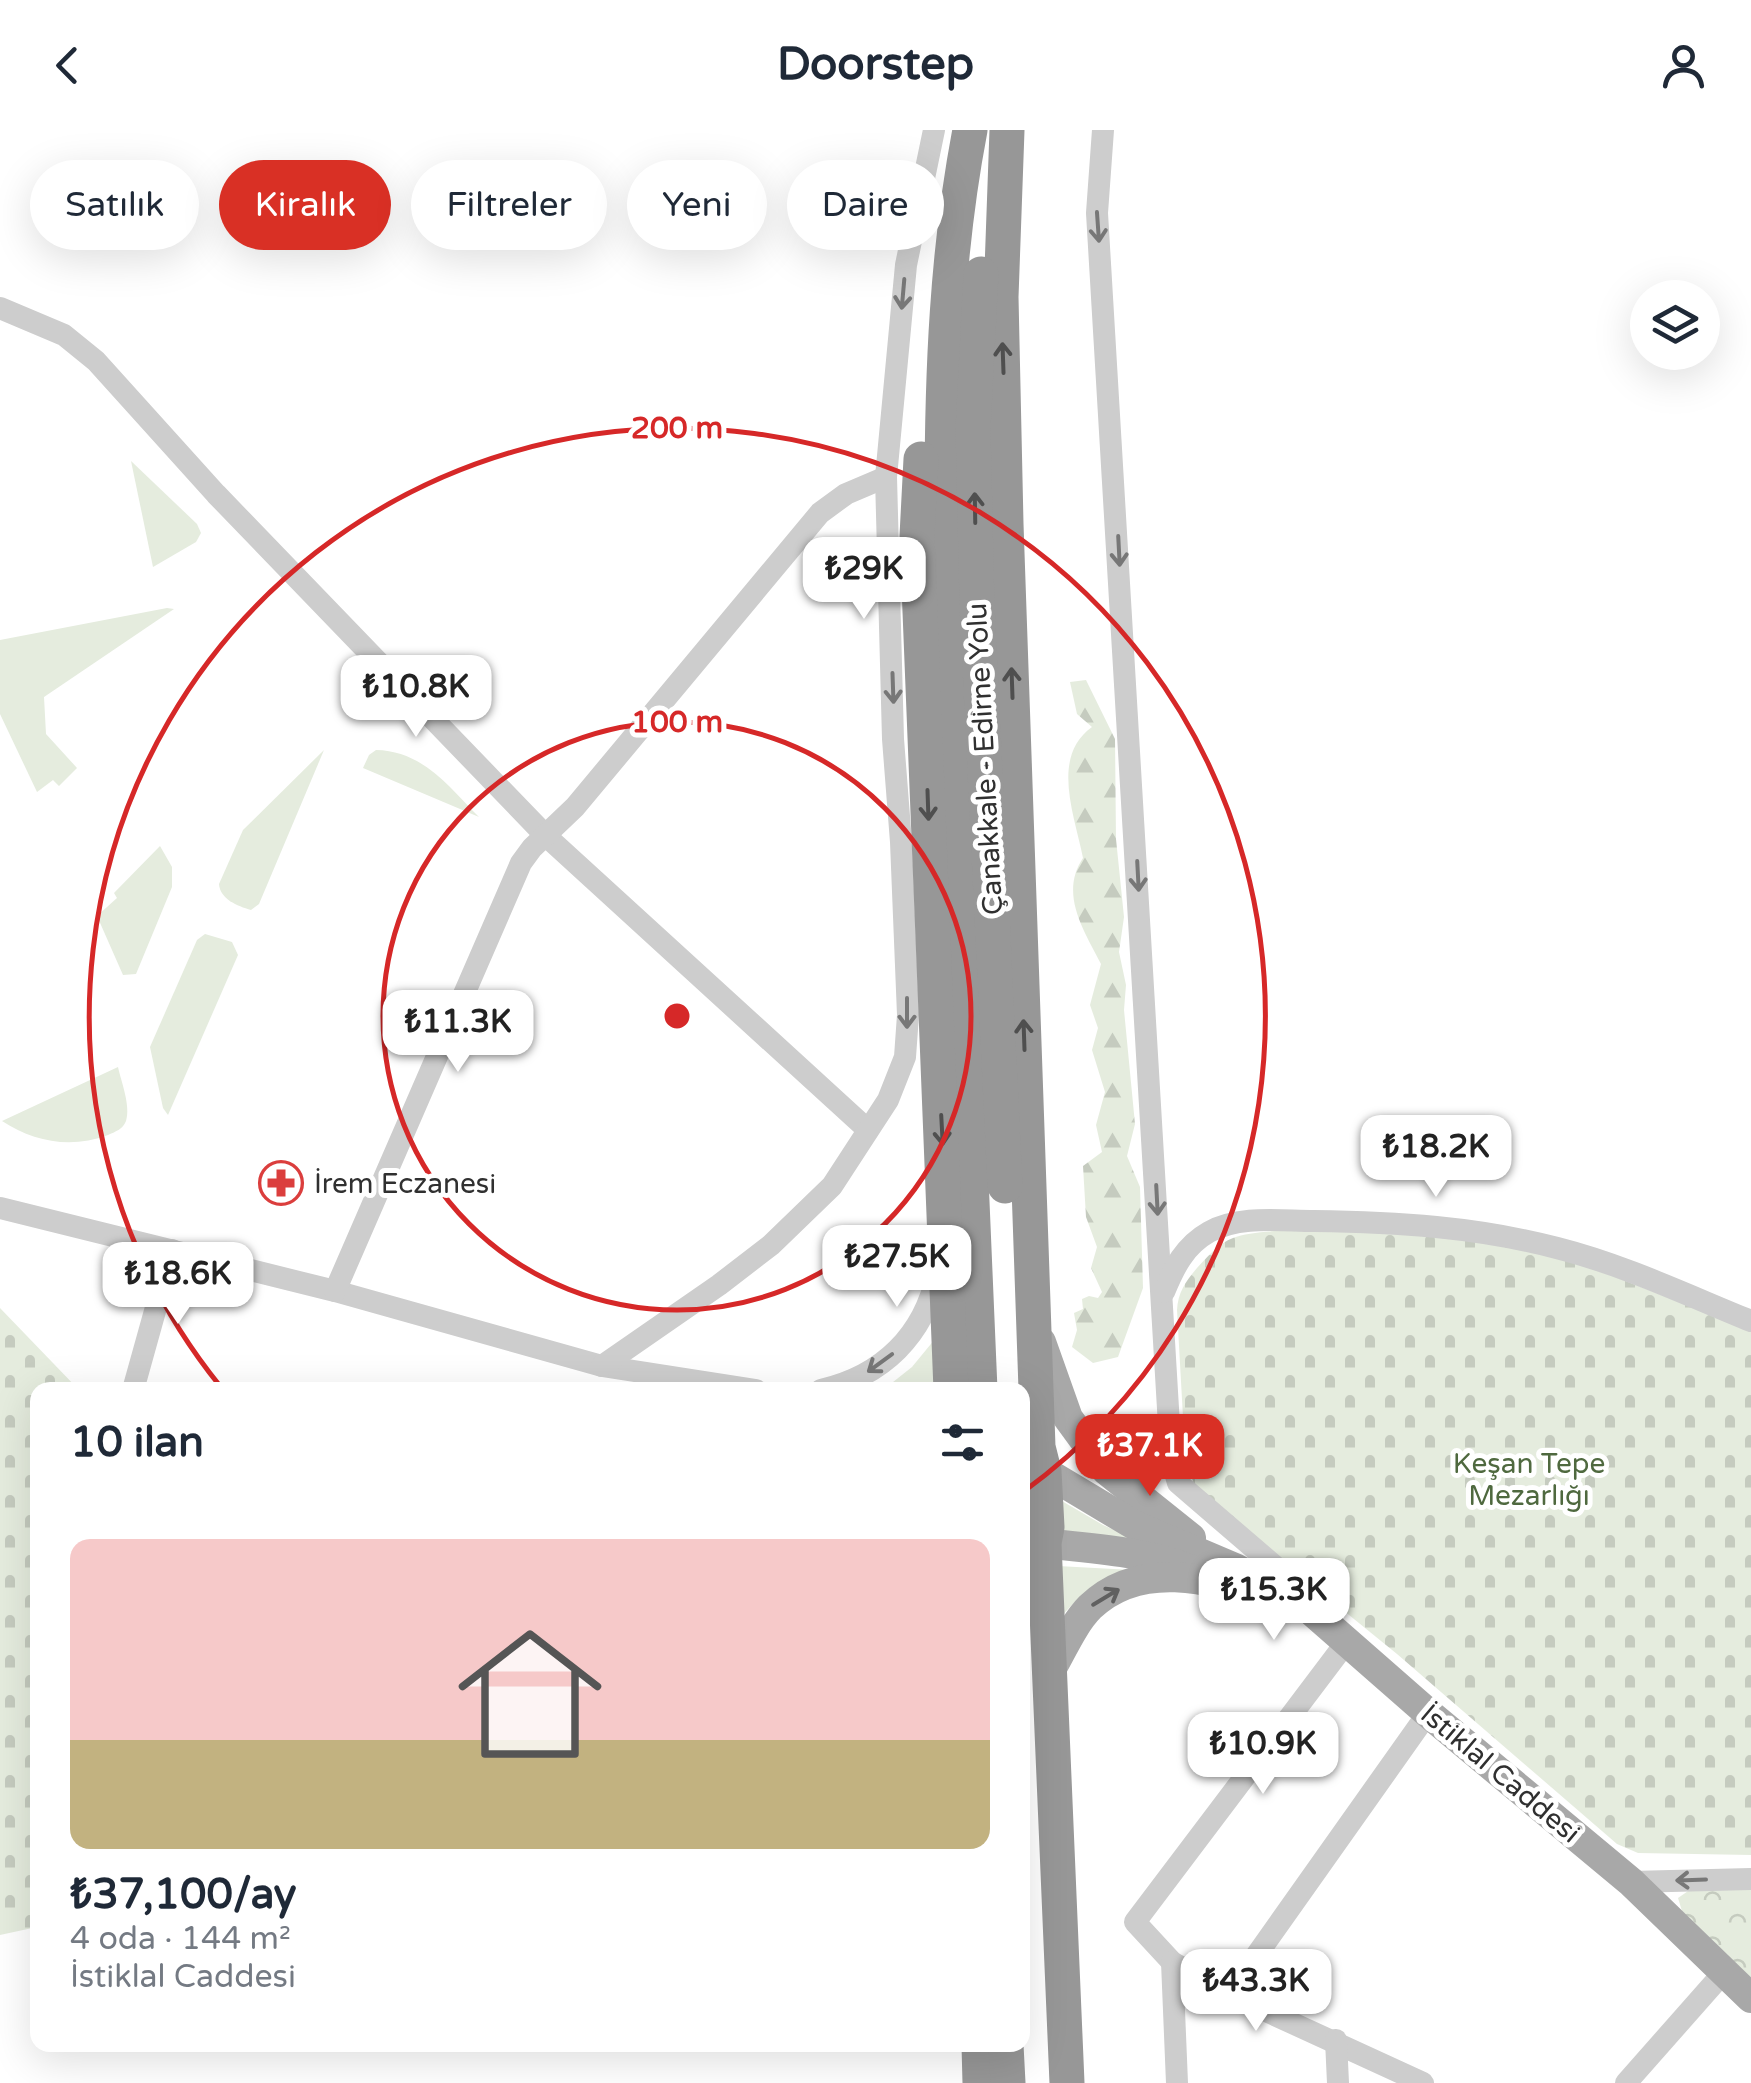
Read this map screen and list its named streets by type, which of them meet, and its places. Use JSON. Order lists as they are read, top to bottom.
{
  "streets": {
    "highway": ["Çanakkale - Edirne Yolu"],
    "main road": ["İstiklal Caddesi"]
  },
  "parks": ["Keşan Tepe Mezarlığı"],
  "places": {
    "pharmacy": ["İrem Eczanesi"]
  },
  "page": {
    "header": "Doorstep",
    "chip": [
      "Satılık",
      "Kiralık",
      "Filtreler",
      "Yeni",
      "Daire"
    ],
    "price": [
      "₺29K",
      "₺10.8K",
      "₺11.3K",
      "₺18.2K",
      "₺27.5K",
      "₺18.6K",
      "₺37.1K",
      "₺15.3K",
      "₺10.9K",
      "₺43.3K"
    ],
    "heading": "10 ilan",
    "list": [
      {
        "name": "₺37,100/ay",
        "note": "4 oda · 144 m² · İstiklal Caddesi"
      }
    ]
  },
  "rings": ["200 m", "100 m"]
}
